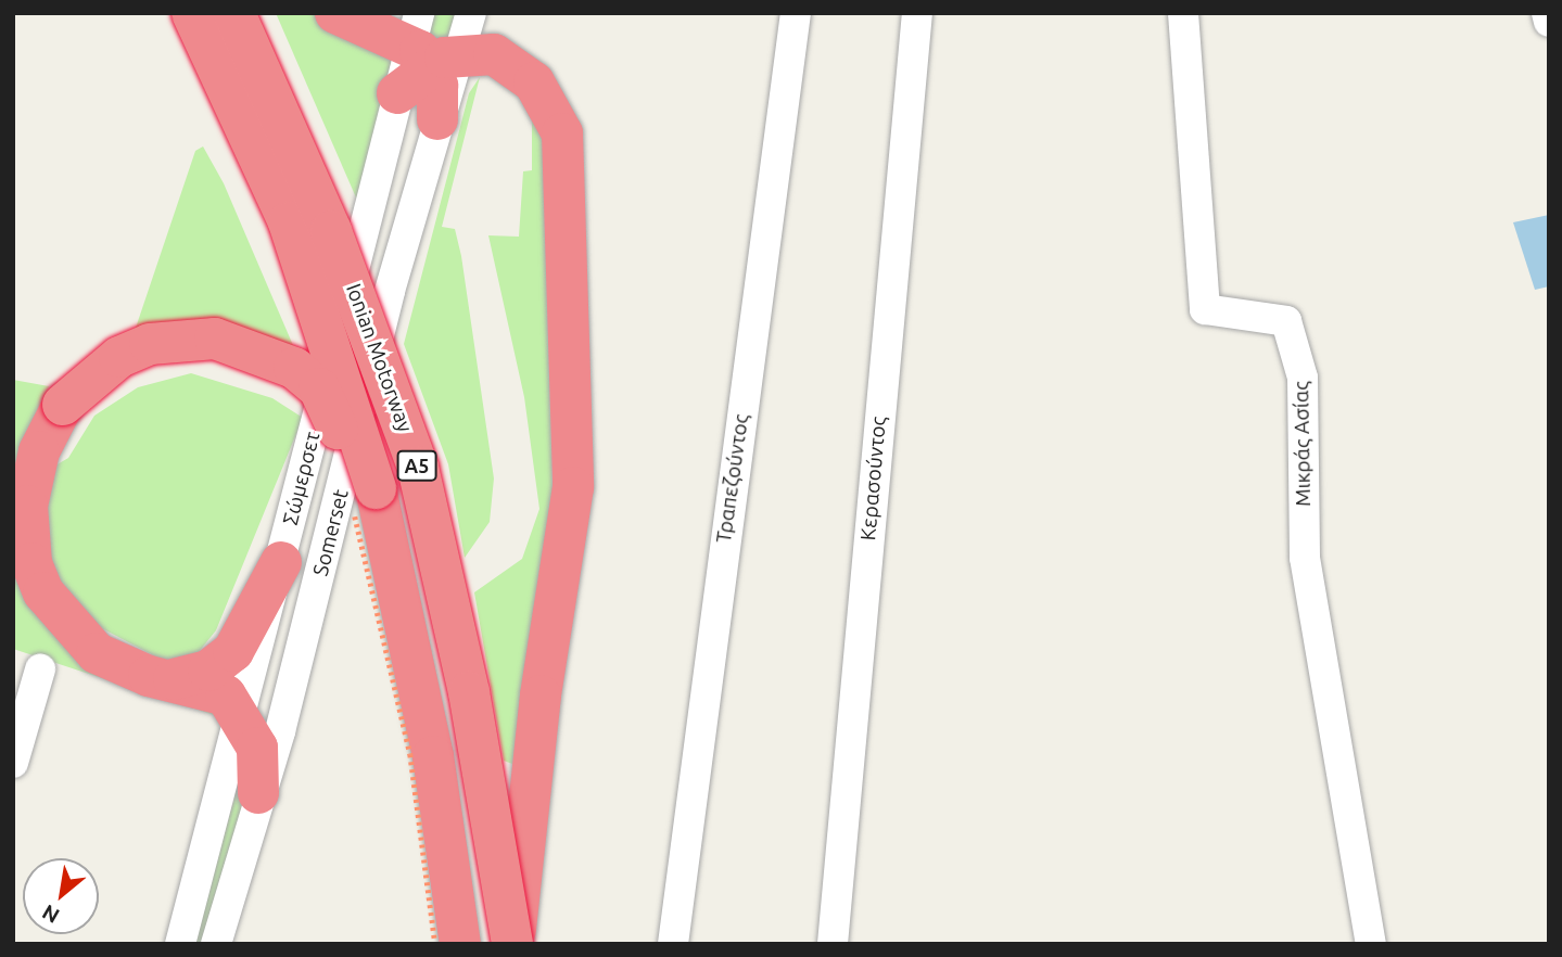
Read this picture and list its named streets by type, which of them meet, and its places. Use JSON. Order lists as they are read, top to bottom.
{
  "streets": {
    "highway": ["Ionian Motorway", "Α5"],
    "street": [
      "Μικράς Ασίας",
      "Σώμερσετ",
      "Τραπεζούντος",
      "Κερασούντος",
      "Somerset"
    ]
  },
  "north": "bottom left"
}
